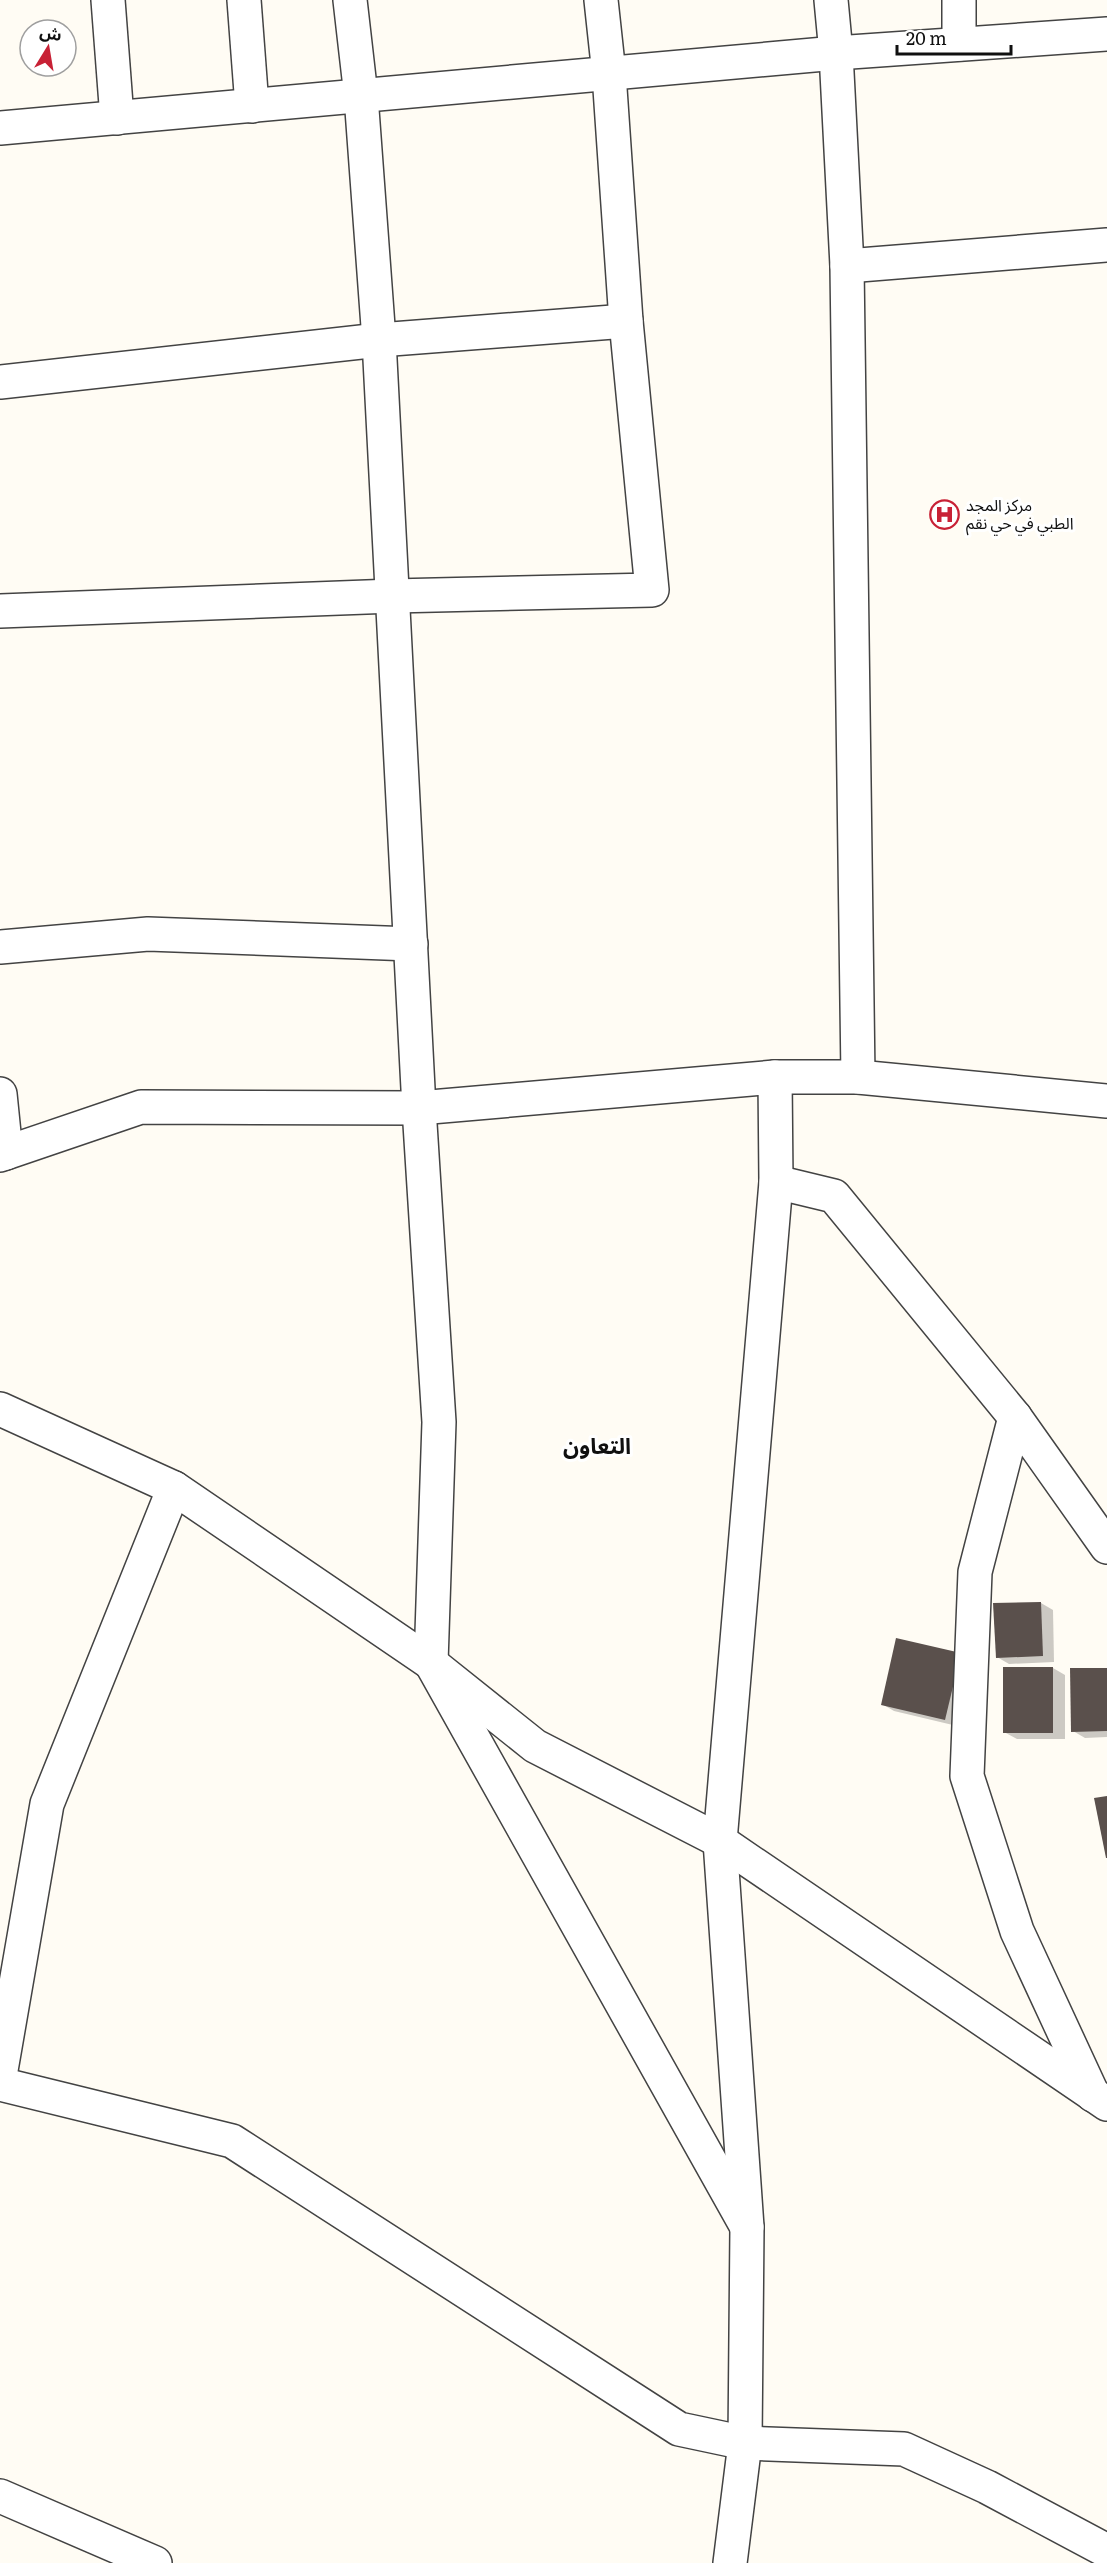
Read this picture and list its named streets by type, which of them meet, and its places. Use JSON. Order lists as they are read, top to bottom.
{
  "districts": ["التعاون"],
  "places": {
    "hospital": ["مركز المجد الطبي في حي نقم"]
  },
  "scale_bar": "20 m",
  "north": "top"
}
